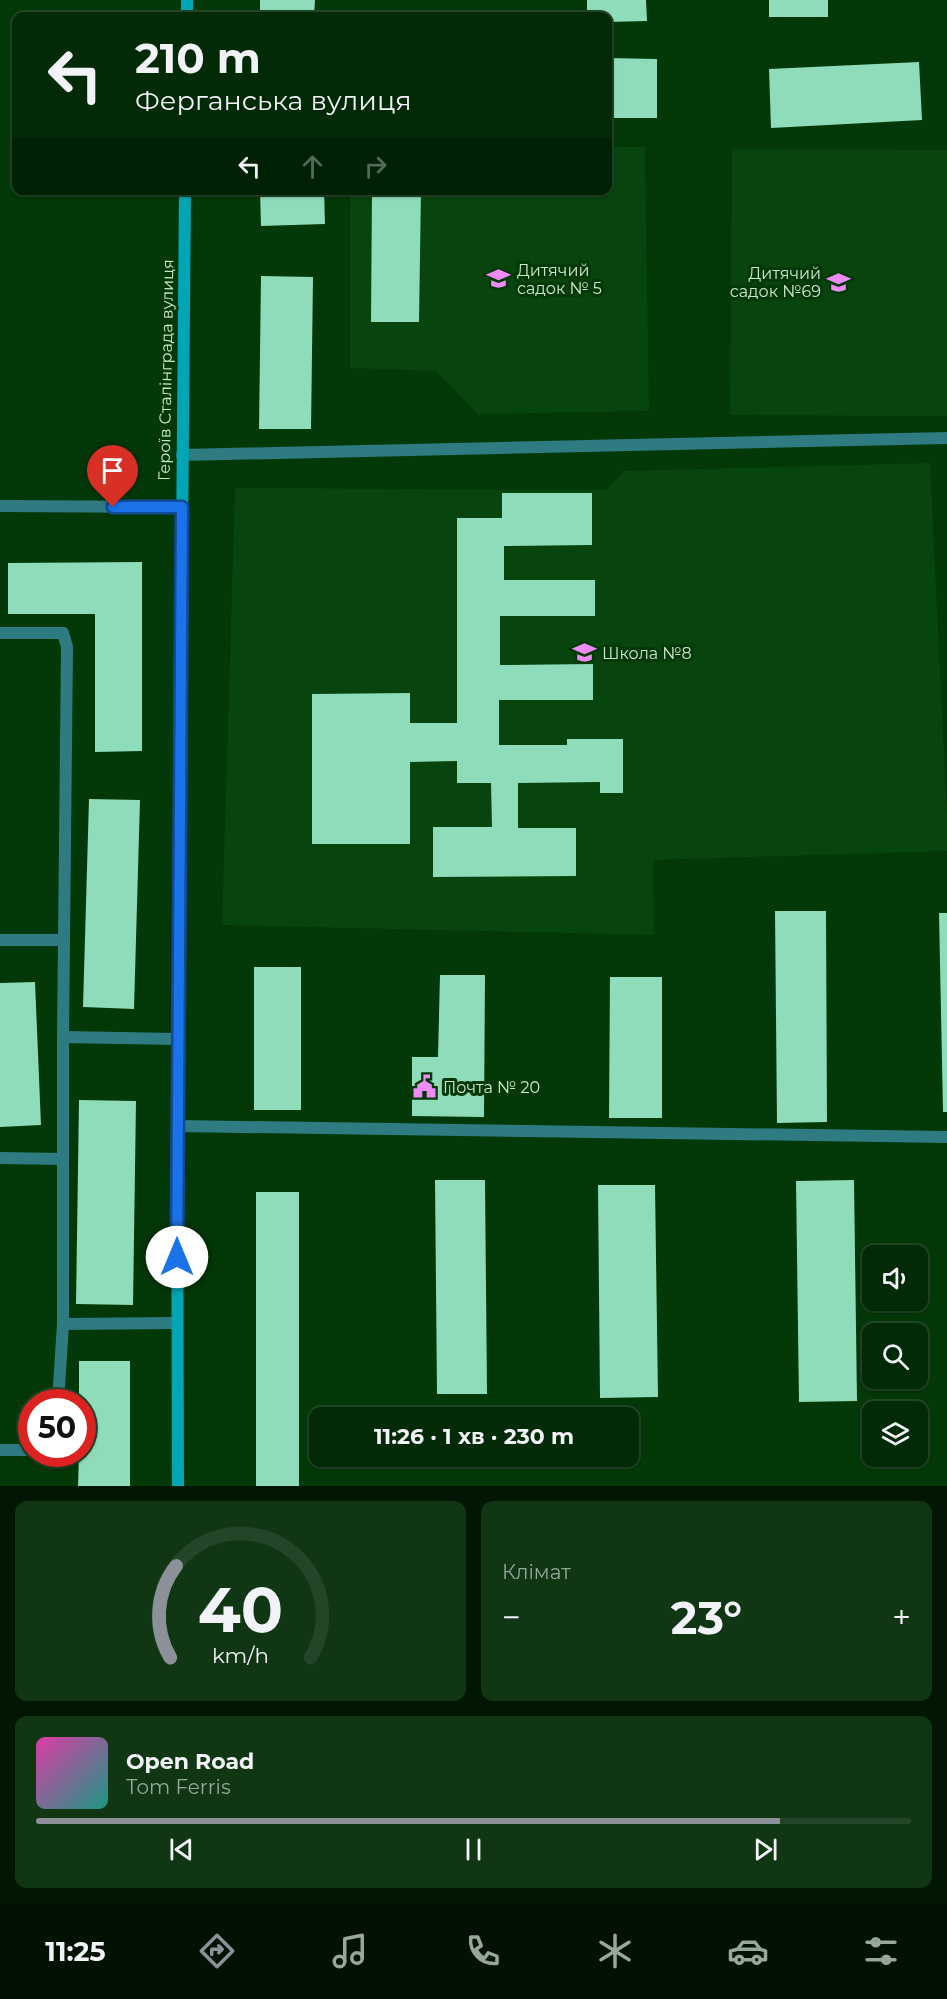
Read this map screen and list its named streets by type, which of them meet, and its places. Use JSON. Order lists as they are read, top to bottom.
{
  "streets": {
    "main road": ["Героїв Сталінграда вулиця"]
  },
  "places": {
    "school or university": ["Дитячий садок № 5", "Дитячий садок №69", "Школа №8"],
    "public building": ["Почта № 20"]
  },
  "page": {
    "turn": ["210 m", "Ферганська вулиця"],
    "limit": "50",
    "trip": "11:26 · 1 хв · 230 m",
    "tile": "Клімат",
    "heat": ["−", "23°", "+"],
    "song": ["Open Road", "Tom Ferris"],
    "tabs": "11:25",
    "gauge": ["40", "km/h"]
  }
}
